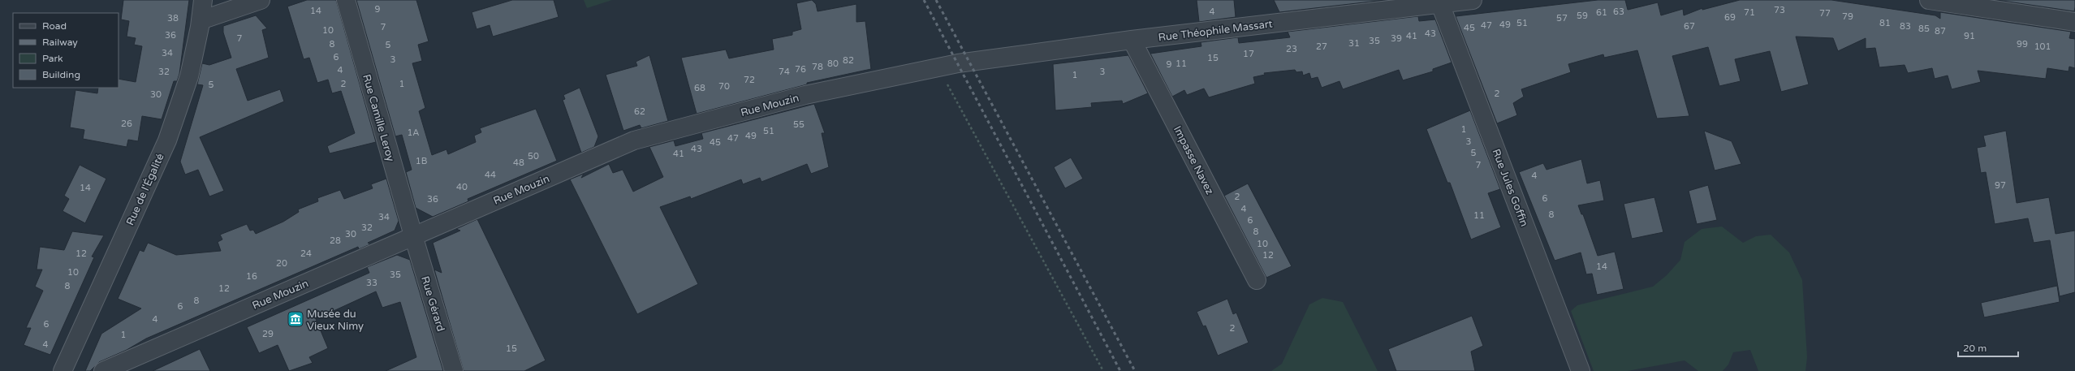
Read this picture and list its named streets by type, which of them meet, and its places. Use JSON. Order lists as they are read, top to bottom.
{
  "streets": {
    "street": [
      "Rue Théophile Massart",
      "Rue Mouzin",
      "Rue Camille Leroy",
      "Impasse Navez",
      "Rue Jules Goffin",
      "Rue de l'Égalité",
      "Rue Gérard"
    ]
  },
  "crossings": [
    ["Rue Théophile Massart", "Rue Mouzin"],
    ["Rue Théophile Massart", "Impasse Navez"],
    ["Rue Théophile Massart", "Rue Jules Goffin"],
    ["Rue Mouzin", "Rue Camille Leroy"],
    ["Rue Mouzin", "Rue Gérard"],
    ["Rue Camille Leroy", "Rue Gérard"]
  ],
  "places": {
    "museum": ["Musée du Vieux Nimy"]
  },
  "house_numbers": [
    "9",
    "73",
    "14",
    "4",
    "63",
    "61",
    "71",
    "77",
    "59",
    "79",
    "69",
    "38",
    "57",
    "51",
    "81",
    "49",
    "47",
    "67",
    "83",
    "7",
    "45",
    "85",
    "10",
    "87",
    "43",
    "36",
    "41",
    "91",
    "7",
    "39",
    "35",
    "31",
    "8",
    "99",
    "5",
    "27",
    "101",
    "23",
    "34",
    "17",
    "6",
    "15",
    "3",
    "82",
    "80",
    "11",
    "9",
    "78",
    "76",
    "4",
    "32",
    "74",
    "3",
    "1",
    "72",
    "2",
    "1",
    "5",
    "70",
    "68",
    "2",
    "30",
    "62",
    "26",
    "55",
    "1",
    "51",
    "1A",
    "49",
    "47",
    "3",
    "45",
    "43",
    "5",
    "41",
    "50",
    "1B",
    "48",
    "7",
    "44",
    "4",
    "97",
    "40",
    "14",
    "2",
    "6",
    "36",
    "4",
    "8",
    "11",
    "34",
    "6",
    "32",
    "8",
    "30",
    "28",
    "10",
    "12",
    "24",
    "12",
    "20",
    "14",
    "10",
    "35",
    "16",
    "33",
    "8",
    "12",
    "8",
    "6",
    "4",
    "6",
    "2",
    "29",
    "1",
    "4",
    "15"
  ],
  "legend": [
    "Road",
    "Railway",
    "Park",
    "Building"
  ],
  "scale_bar": "20 m"
}
